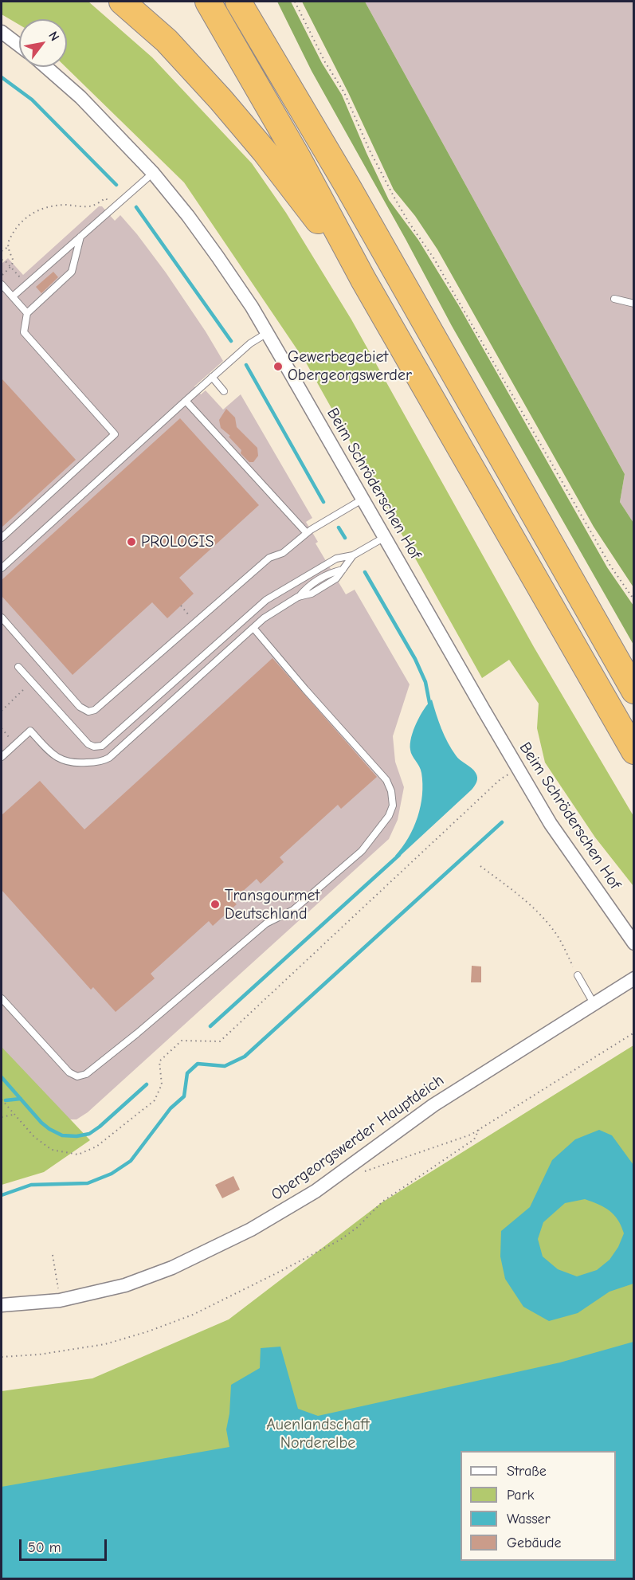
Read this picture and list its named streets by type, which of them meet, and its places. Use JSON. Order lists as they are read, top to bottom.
{
  "streets": {
    "street": ["Beim Schröderschen Hof", "Obergeorgswerder Hauptdeich"]
  },
  "parks": ["Auenlandschaft Norderelbe"],
  "places": ["Gewerbegebiet Obergeorgswerder", "PROLOGIS", "Transgourmet Deutschland"],
  "legend": [
    "Straße",
    "Park",
    "Wasser",
    "Gebäude"
  ],
  "scale_bar": "50 m",
  "north": "top right"
}
